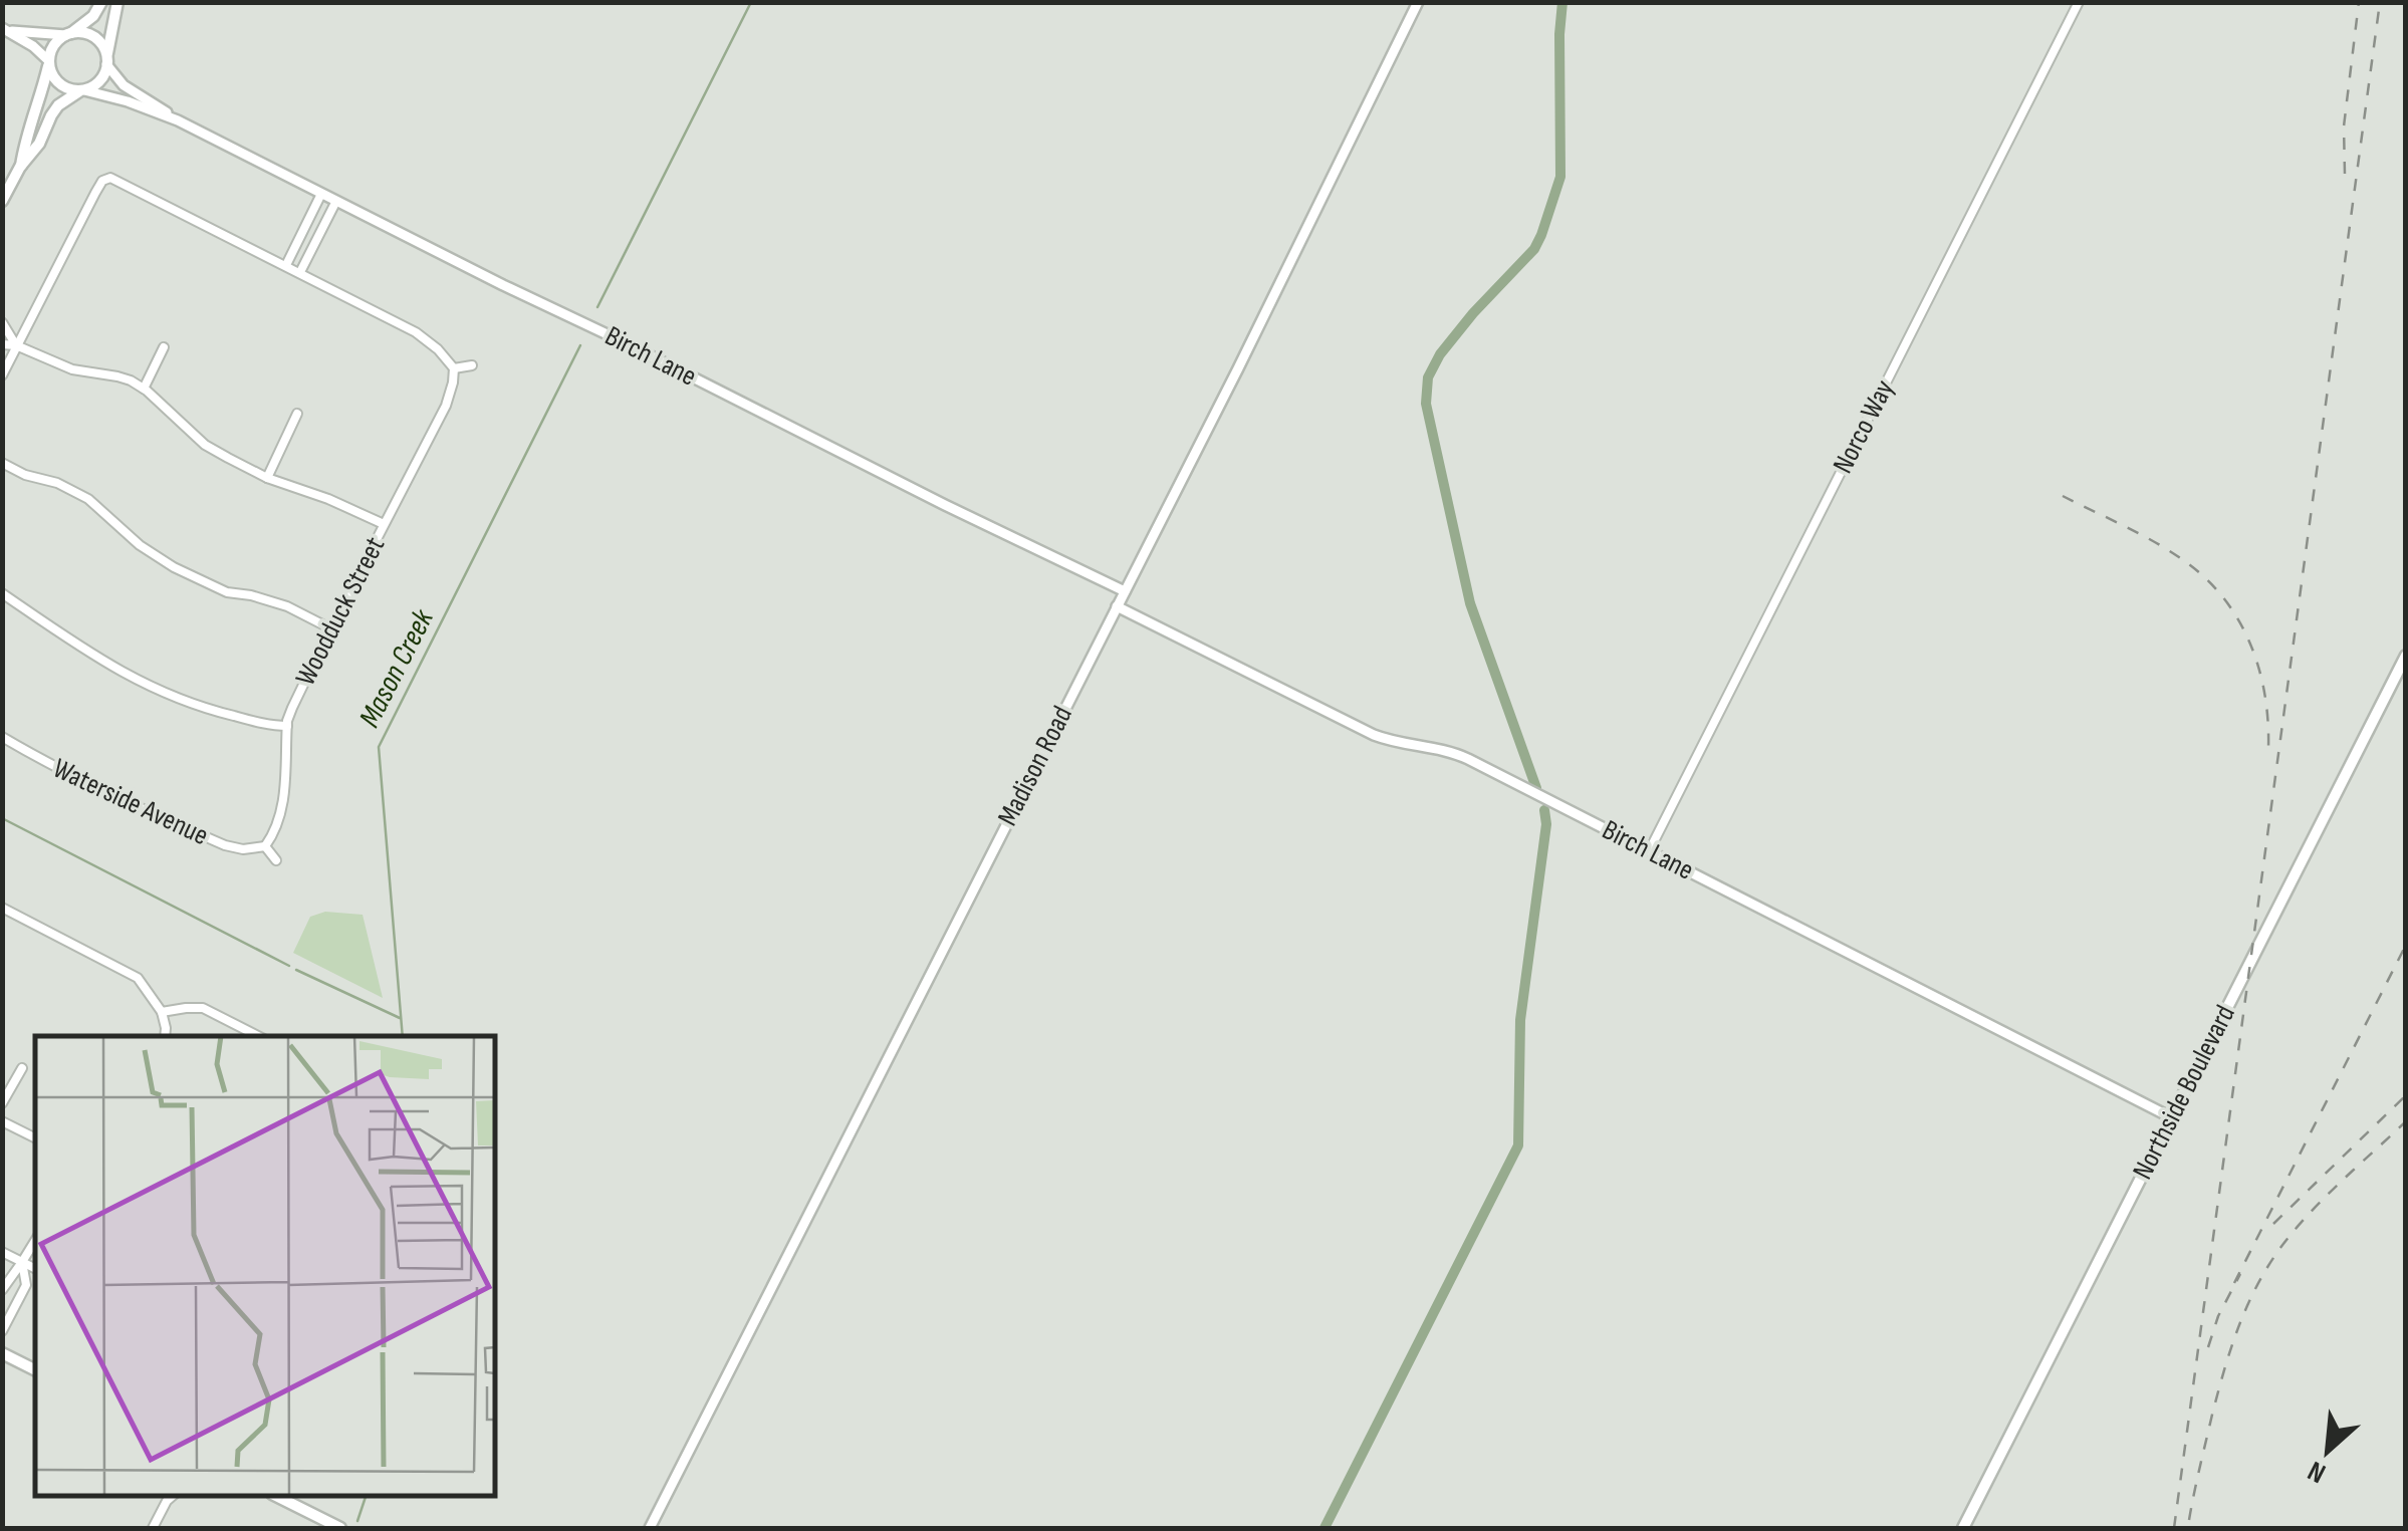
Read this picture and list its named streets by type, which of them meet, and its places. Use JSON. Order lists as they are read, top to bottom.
{
  "streets": {
    "main road": ["Northside Boulevard"],
    "street": [
      "Birch Lane",
      "Norco Way",
      "Woodduck Street",
      "Madison Road",
      "Waterside Avenue"
    ]
  },
  "crossings": [
    ["Birch Lane", "Norco Way"],
    ["Birch Lane", "Madison Road"],
    ["Birch Lane", "Northside Boulevard"],
    ["Woodduck Street", "Waterside Avenue"]
  ],
  "water": ["Mason Creek"],
  "north": "bottom left"
}
